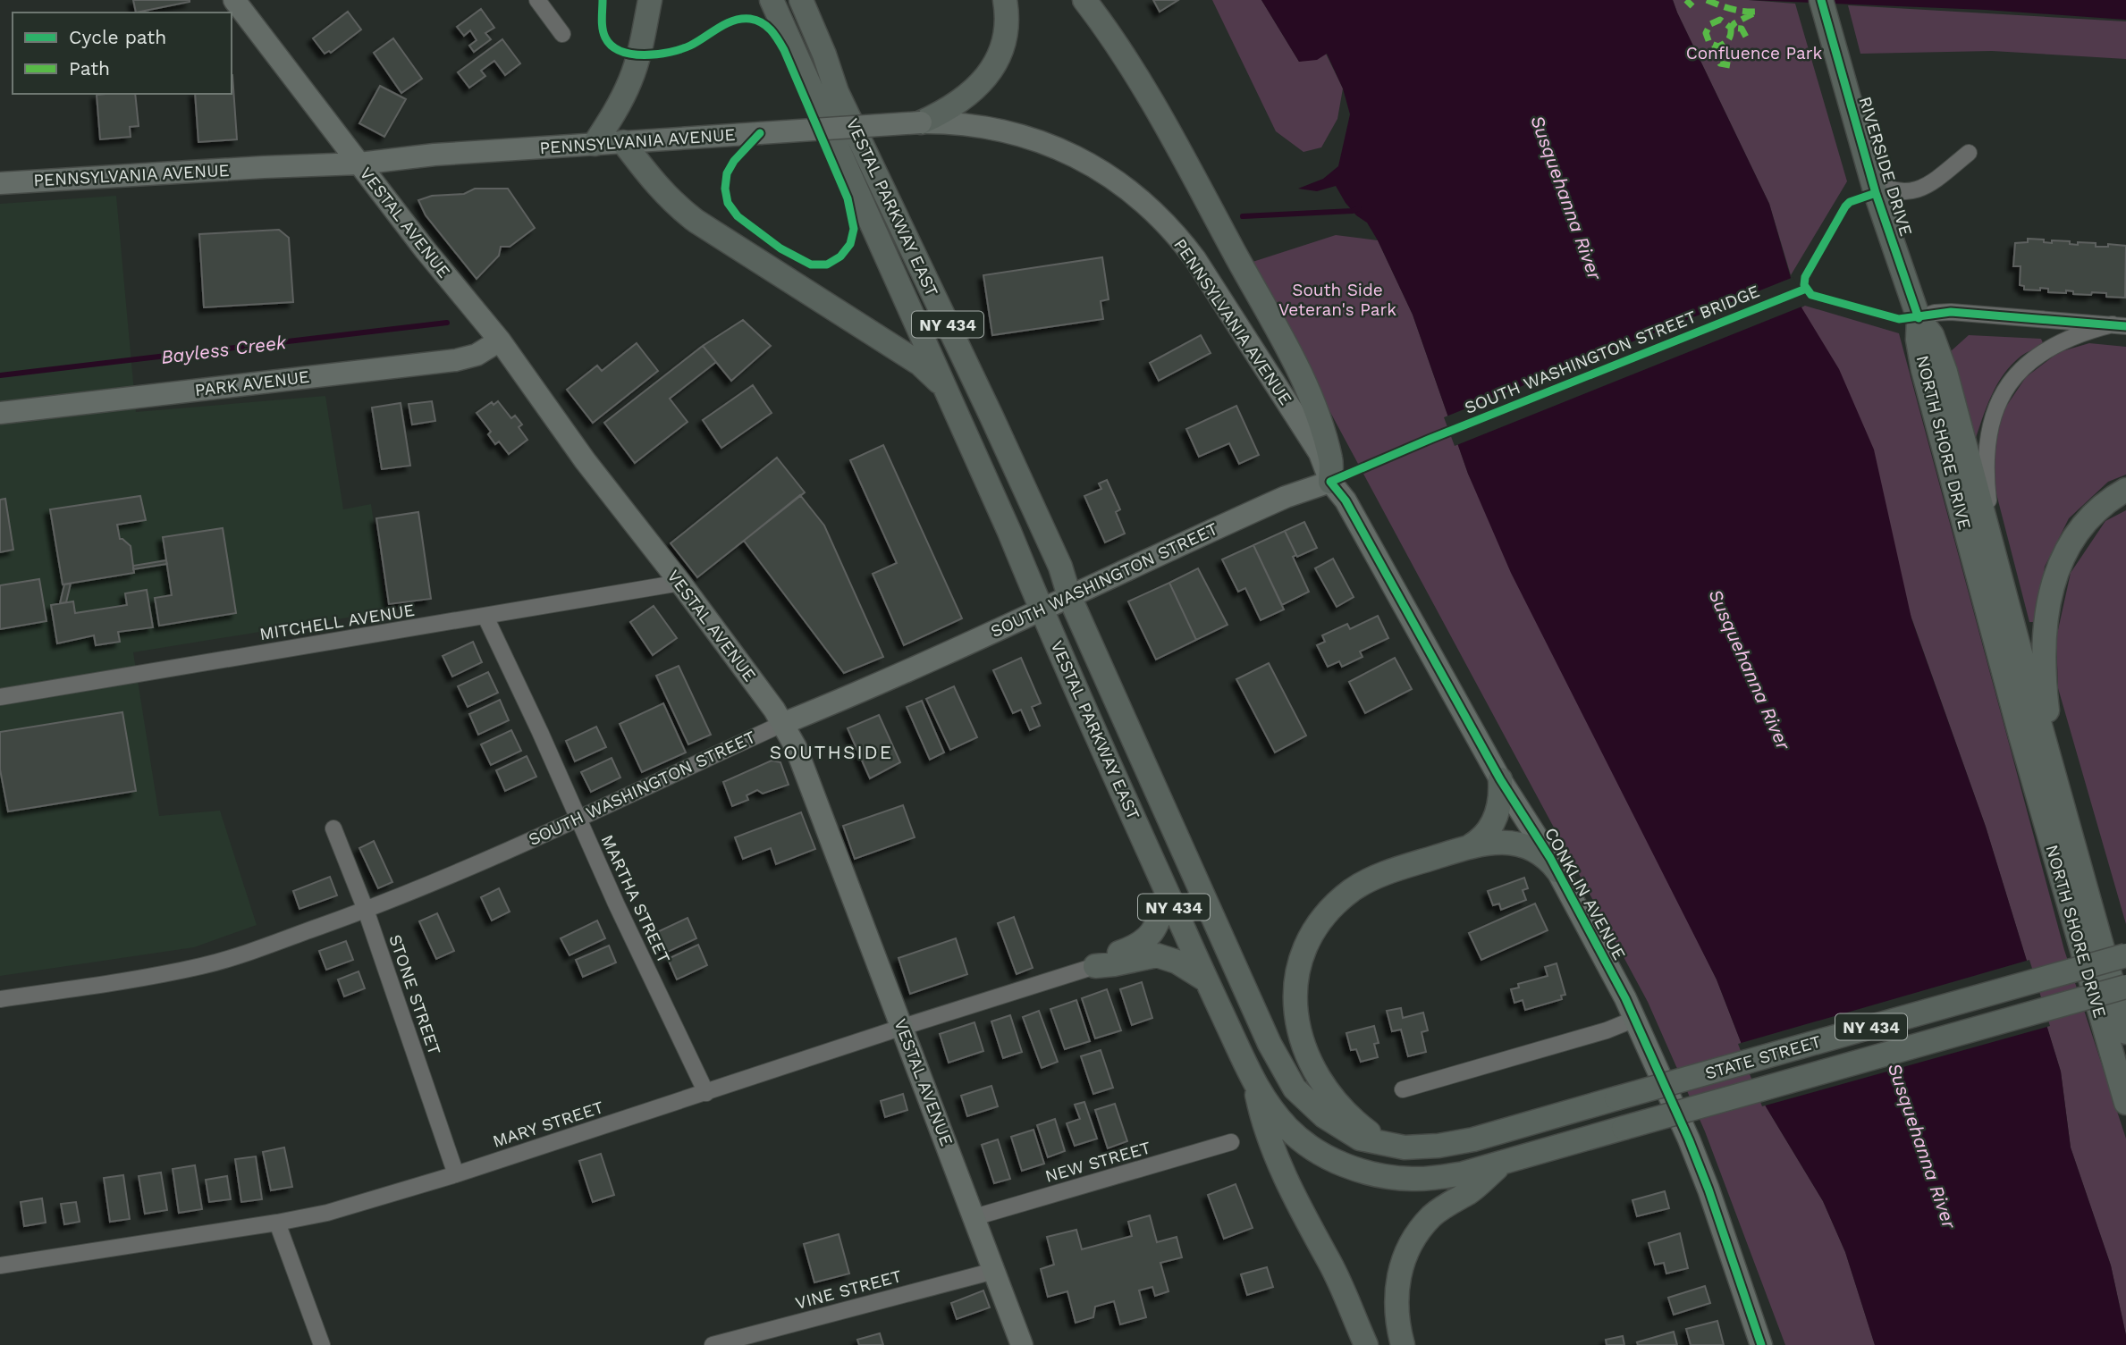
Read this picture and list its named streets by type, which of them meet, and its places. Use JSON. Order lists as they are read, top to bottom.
{
  "streets": {
    "main road": [
      "RIVERSIDE DRIVE",
      "VESTAL PARKWAY EAST",
      "NY 434",
      "NORTH SHORE DRIVE",
      "STATE STREET"
    ],
    "street": [
      "PENNSYLVANIA AVENUE",
      "VESTAL AVENUE",
      "PARK AVENUE",
      "SOUTH WASHINGTON STREET",
      "MITCHELL AVENUE",
      "CONKLIN AVENUE",
      "MARTHA STREET",
      "STONE STREET",
      "MARY STREET",
      "NEW STREET",
      "VINE STREET"
    ],
    "cycle path": ["SOUTH WASHINGTON STREET BRIDGE"]
  },
  "crossings": [
    ["PENNSYLVANIA AVENUE", "VESTAL AVENUE"],
    ["PENNSYLVANIA AVENUE", "SOUTH WASHINGTON STREET"],
    ["PENNSYLVANIA AVENUE", "CONKLIN AVENUE"],
    ["RIVERSIDE DRIVE", "NORTH SHORE DRIVE"],
    ["VESTAL PARKWAY EAST", "SOUTH WASHINGTON STREET"],
    ["VESTAL PARKWAY EAST", "STATE STREET"],
    ["VESTAL AVENUE", "PARK AVENUE"],
    ["VESTAL AVENUE", "SOUTH WASHINGTON STREET"],
    ["VESTAL AVENUE", "MITCHELL AVENUE"],
    ["VESTAL AVENUE", "MARY STREET"],
    ["VESTAL AVENUE", "NEW STREET"],
    ["VESTAL AVENUE", "VINE STREET"],
    ["SOUTH WASHINGTON STREET", "CONKLIN AVENUE"],
    ["SOUTH WASHINGTON STREET", "MARTHA STREET"],
    ["SOUTH WASHINGTON STREET", "STONE STREET"],
    ["MITCHELL AVENUE", "MARTHA STREET"],
    ["MARTHA STREET", "MARY STREET"],
    ["STONE STREET", "MARY STREET"]
  ],
  "districts": ["SOUTHSIDE"],
  "water": ["Susquehanna River", "Bayless Creek"],
  "parks": ["Confluence Park", "South Side Veteran's Park"],
  "legend": ["Cycle path", "Path"]
}
